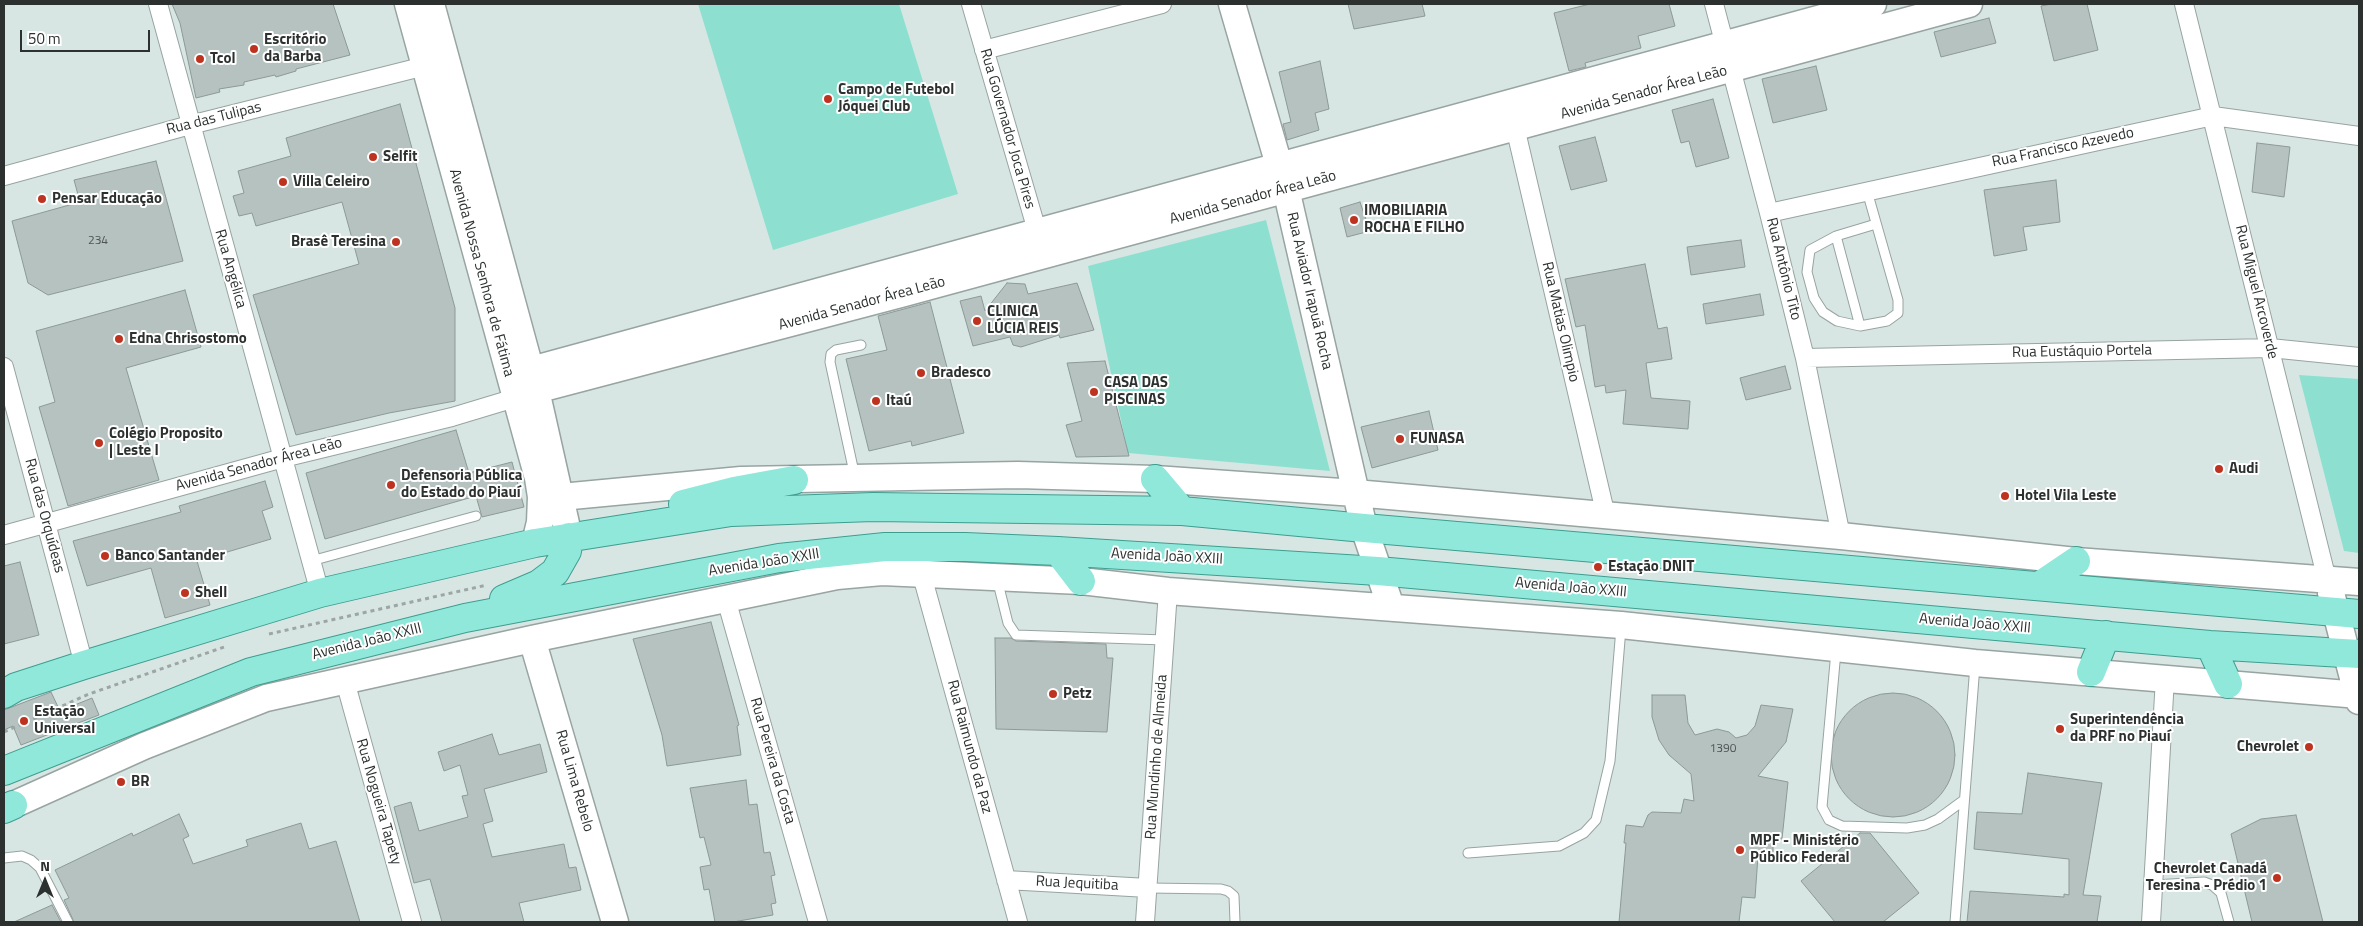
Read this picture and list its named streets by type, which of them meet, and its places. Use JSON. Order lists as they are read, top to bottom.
{
  "streets": {
    "main road": ["Avenida João XXIII"],
    "street": [
      "Avenida Senador Área Leão",
      "Rua das Tulipas",
      "Rua Governador Joca Pires",
      "Rua Francisco Azevedo",
      "Rua Angélica",
      "Rua Antônio Tito",
      "Avenida Nossa Senhora de Fátima",
      "Rua Aviador Irapuã Rocha",
      "Rua Miguel Arcoverde",
      "Rua Matias Olimpio",
      "Rua Eustáquio Portela",
      "Rua das Orquídeas",
      "Rua Raimundo da Paz",
      "Rua Mundinho de Almeida",
      "Rua Pereira da Costa",
      "Rua Lima Rebelo",
      "Rua Nogueira Tapety",
      "Rua Jequitiba"
    ]
  },
  "crossings": [
    ["Avenida Senador Área Leão", "Rua Governador Joca Pires"],
    ["Avenida Senador Área Leão", "Rua Angélica"],
    ["Avenida Senador Área Leão", "Rua Antônio Tito"],
    ["Avenida Senador Área Leão", "Avenida Nossa Senhora de Fátima"],
    ["Avenida Senador Área Leão", "Rua Aviador Irapuã Rocha"],
    ["Avenida Senador Área Leão", "Rua Matias Olimpio"],
    ["Avenida Senador Área Leão", "Rua das Orquídeas"],
    ["Rua das Tulipas", "Rua Angélica"],
    ["Rua das Tulipas", "Avenida Nossa Senhora de Fátima"],
    ["Rua Francisco Azevedo", "Rua Antônio Tito"],
    ["Rua Francisco Azevedo", "Rua Miguel Arcoverde"],
    ["Rua Antônio Tito", "Rua Eustáquio Portela"],
    ["Rua Aviador Irapuã Rocha", "Avenida João XXIII"],
    ["Rua Miguel Arcoverde", "Rua Eustáquio Portela"],
    ["Avenida João XXIII", "Rua Raimundo da Paz"],
    ["Avenida João XXIII", "Rua Mundinho de Almeida"],
    ["Avenida João XXIII", "Rua Pereira da Costa"],
    ["Avenida João XXIII", "Rua Lima Rebelo"],
    ["Avenida João XXIII", "Rua Nogueira Tapety"],
    ["Rua Raimundo da Paz", "Rua Jequitiba"],
    ["Rua Mundinho de Almeida", "Rua Jequitiba"]
  ],
  "places": [
    "Escritório da Barba",
    "Tcol",
    "Campo de Futebol Jóquei Club",
    "Selfit",
    "Villa Celeiro",
    "Pensar Educação",
    "IMOBILIARIA ROCHA E FILHO",
    "Brasê Teresina",
    "CLINICA LÚCIA REIS",
    "Edna Chrisostomo",
    "Bradesco",
    "CASA DAS PISCINAS",
    "Itaú",
    "FUNASA",
    "Colégio Proposito | Leste I",
    "Audi",
    "Defensoria Pública do Estado do Piauí",
    "Hotel Vila Leste",
    "Banco Santander",
    "Estação DNIT",
    "Shell",
    "Petz",
    "Estação Universal",
    "Superintendência da PRF no Piauí",
    "Chevrolet",
    "BR",
    "MPF - Ministério Público Federal",
    "Chevrolet Canadá Teresina - Prédio 1"
  ],
  "house_numbers": ["234", "1390"],
  "scale_bar": "50 m",
  "north": "top"
}
